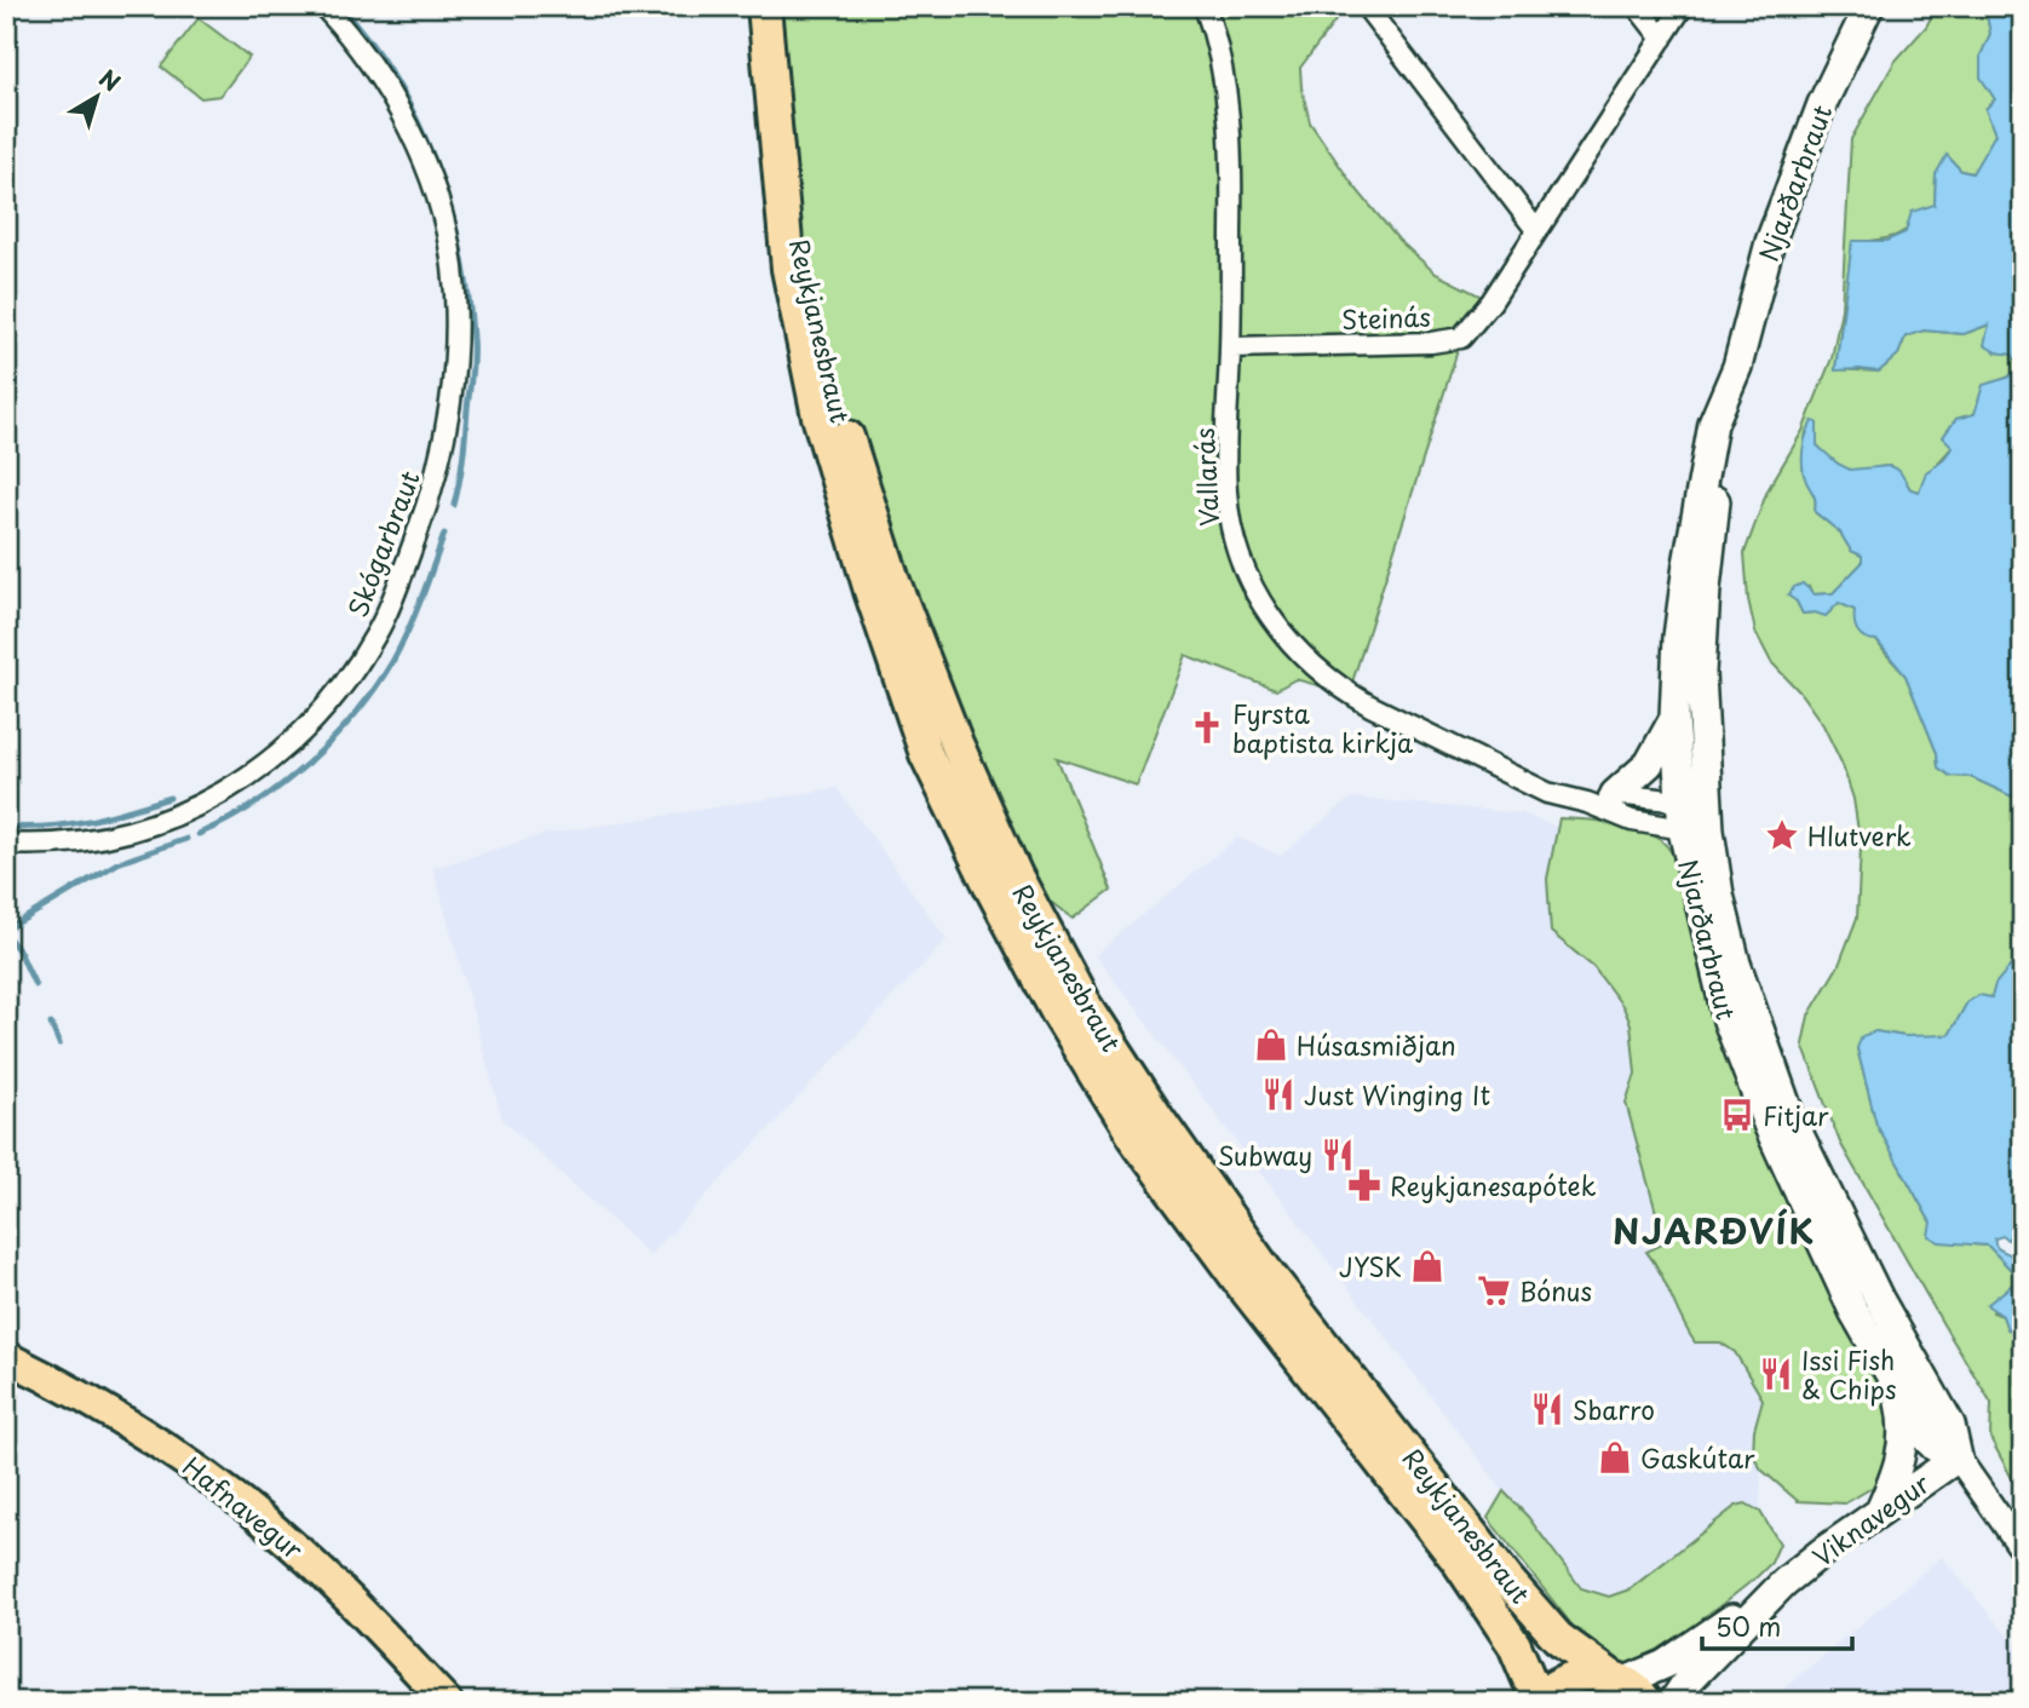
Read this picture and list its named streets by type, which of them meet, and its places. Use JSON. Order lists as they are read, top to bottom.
{
  "streets": {
    "highway": ["Reykjanesbraut"],
    "main road": ["Njarðarbraut", "Hafnavegur", "Viknavegur"],
    "street": ["Steinás", "Vallarás", "Skógarbraut"]
  },
  "crossings": [
    ["Njarðarbraut", "Vallarás"],
    ["Njarðarbraut", "Viknavegur"],
    ["Steinás", "Vallarás"],
    ["Reykjanesbraut", "Viknavegur"]
  ],
  "districts": ["NJARÐVÍK"],
  "places": {
    "church": ["Fyrsta baptista kirkja"],
    "place": ["Hlutverk"],
    "shop": ["Húsasmiðjan", "JYSK", "Gaskútar"],
    "restaurant": [
      "Just Winging It",
      "Subway",
      "Issi Fish & Chips",
      "Sbarro"
    ],
    "bus stop": ["Fitjar"],
    "pharmacy": ["Reykjanesapótek"],
    "supermarket": ["Bónus"]
  },
  "scale_bar": "50 m",
  "north": "top right"
}
